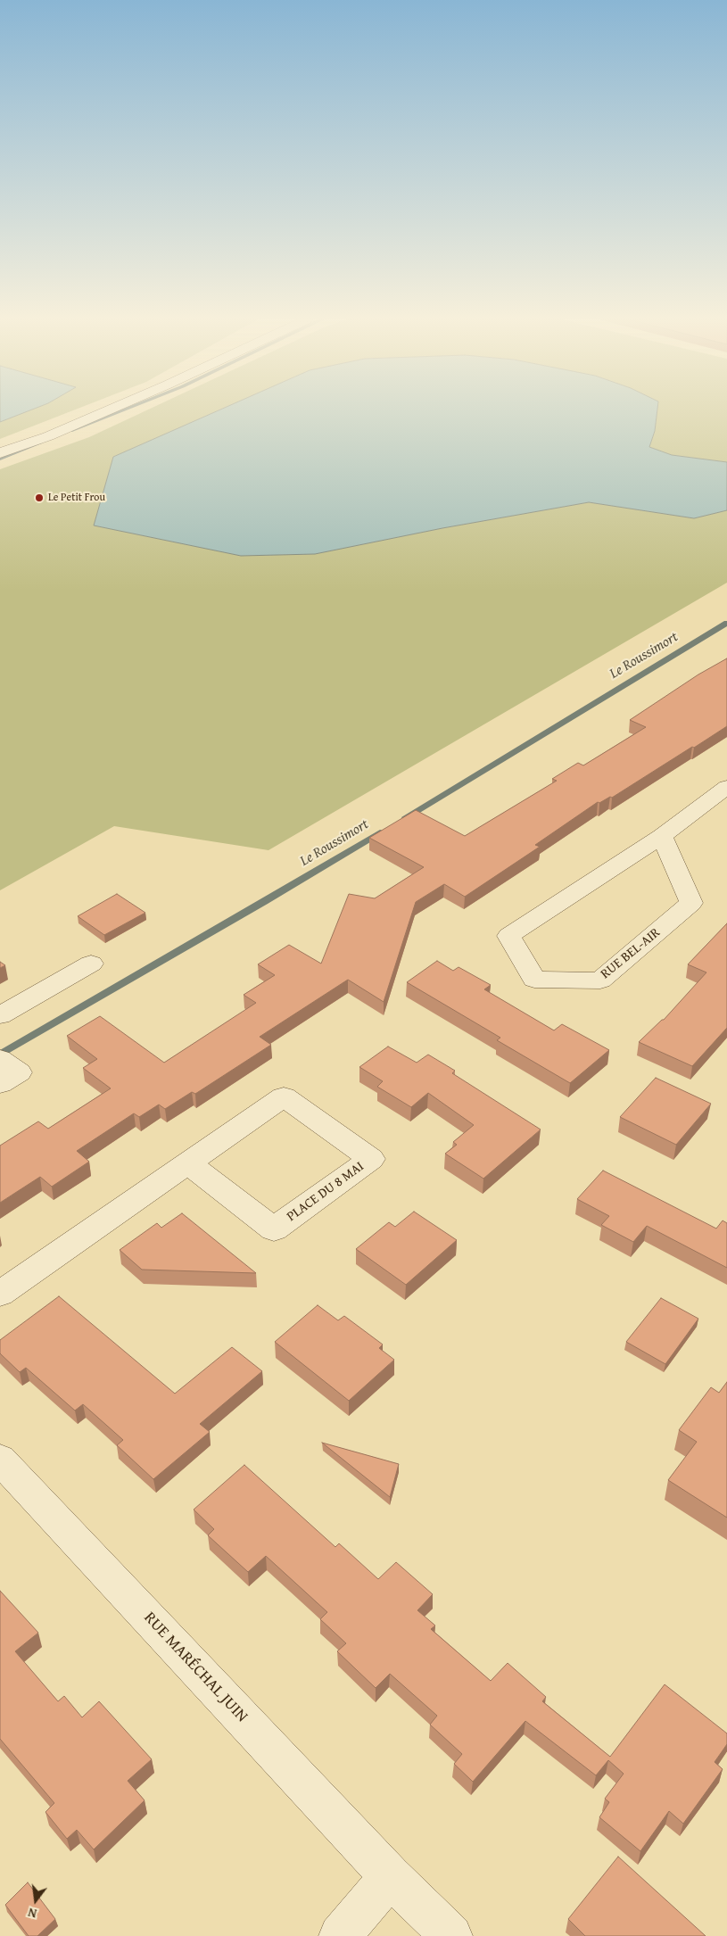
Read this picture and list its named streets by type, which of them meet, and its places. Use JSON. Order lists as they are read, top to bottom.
{
  "streets": {
    "street": ["RUE BEL-AIR", "PLACE DU 8 MAI", "RUE MARÉCHAL JUIN"]
  },
  "water": ["Le Roussimort"],
  "places": ["Le Petit Frou"],
  "north": "bottom"
}
